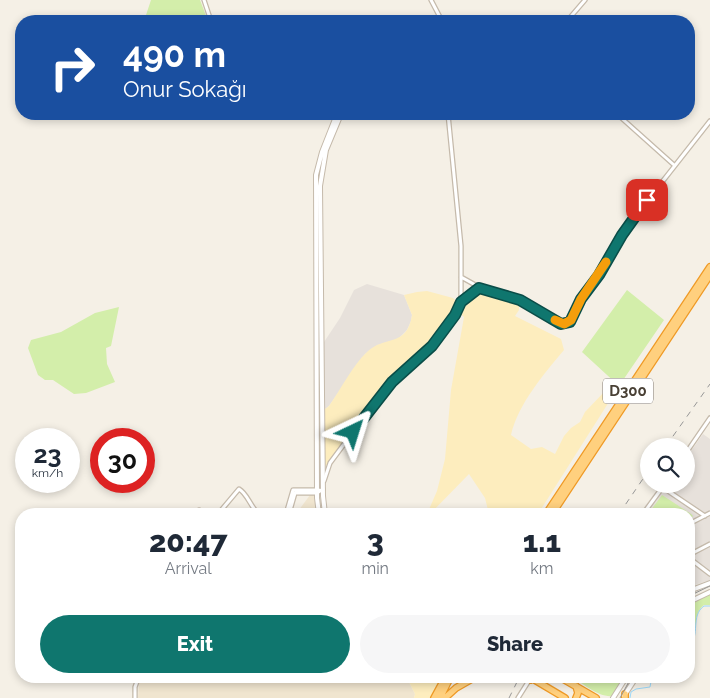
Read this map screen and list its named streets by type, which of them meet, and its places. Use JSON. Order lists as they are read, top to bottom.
{
  "streets": {
    "highway": ["D300"]
  },
  "page": {
    "turn": ["490 m", "Onur Sokağı"],
    "speed": "23 km/h",
    "limit": "30",
    "eta": [
      "20:47",
      "Arrival",
      "3",
      "min",
      "1.1",
      "km"
    ],
    "buttons": ["Exit", "Share"]
  }
}
